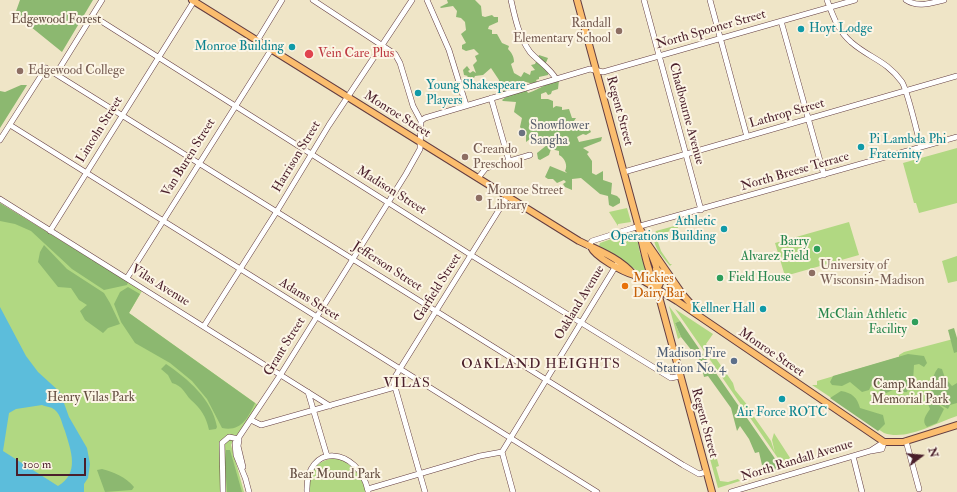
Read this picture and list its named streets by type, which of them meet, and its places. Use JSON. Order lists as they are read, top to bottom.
{
  "streets": {
    "main road": ["Regent Street", "Monroe Street"],
    "street": [
      "North Spooner Street",
      "Chadbourne Avenue",
      "Lathrop Street",
      "Lincoln Street",
      "Harrison Street",
      "Van Buren Street",
      "North Breese Terrace",
      "Madison Street",
      "Jefferson Street",
      "Vilas Avenue",
      "Garfield Street",
      "Adams Street",
      "Oakland Avenue",
      "Grant Street",
      "North Randall Avenue"
    ]
  },
  "crossings": [
    ["North Spooner Street", "Regent Street"],
    ["North Spooner Street", "Chadbourne Avenue"],
    ["North Spooner Street", "Grant Street"],
    ["Regent Street", "Lathrop Street"],
    ["Regent Street", "Monroe Street"],
    ["Regent Street", "North Breese Terrace"],
    ["Regent Street", "Madison Street"],
    ["Regent Street", "Jefferson Street"],
    ["Chadbourne Avenue", "Lathrop Street"],
    ["Chadbourne Avenue", "North Breese Terrace"],
    ["Monroe Street", "Lincoln Street"],
    ["Monroe Street", "Harrison Street"],
    ["Monroe Street", "Van Buren Street"],
    ["Monroe Street", "North Breese Terrace"],
    ["Monroe Street", "Garfield Street"],
    ["Monroe Street", "Oakland Avenue"],
    ["Monroe Street", "Grant Street"],
    ["Monroe Street", "North Randall Avenue"],
    ["Lincoln Street", "Madison Street"],
    ["Lincoln Street", "Jefferson Street"],
    ["Lincoln Street", "Vilas Avenue"],
    ["Lincoln Street", "Adams Street"],
    ["Harrison Street", "Madison Street"],
    ["Harrison Street", "Jefferson Street"],
    ["Harrison Street", "Vilas Avenue"],
    ["Harrison Street", "Adams Street"],
    ["Van Buren Street", "Madison Street"],
    ["Van Buren Street", "Jefferson Street"],
    ["Van Buren Street", "Vilas Avenue"],
    ["Van Buren Street", "Adams Street"],
    ["Madison Street", "Garfield Street"],
    ["Madison Street", "Oakland Avenue"],
    ["Madison Street", "Grant Street"],
    ["Jefferson Street", "Garfield Street"],
    ["Jefferson Street", "Oakland Avenue"],
    ["Jefferson Street", "Grant Street"],
    ["Vilas Avenue", "Grant Street"],
    ["Garfield Street", "Adams Street"],
    ["Adams Street", "Oakland Avenue"],
    ["Adams Street", "Grant Street"]
  ],
  "districts": ["OAKLAND HEIGHTS", "VILAS"],
  "parks": [
    "Edgewood Forest",
    "Camp Randall Memorial Park",
    "Henry Vilas Park",
    "Bear Mound Park"
  ],
  "places": [
    "Hoyt Lodge",
    "Randall Elementary School",
    "Monroe Building",
    "Vein Care Plus",
    "Edgewood College",
    "Young Shakespeare Players",
    "Snowflower Sangha",
    "Pi Lambda Phi Fraternity",
    "Creando Preschool",
    "Monroe Street Library",
    "Athletic Operations Building",
    "Barry Alvarez Field",
    "University of Wisconsin-Madison",
    "Field House",
    "Mickies Dairy Bar",
    "Kellner Hall",
    "McClain Athletic Facility",
    "Madison Fire Station No. 4",
    "Air Force ROTC"
  ],
  "scale_bar": "100 m",
  "north": "right"
}
